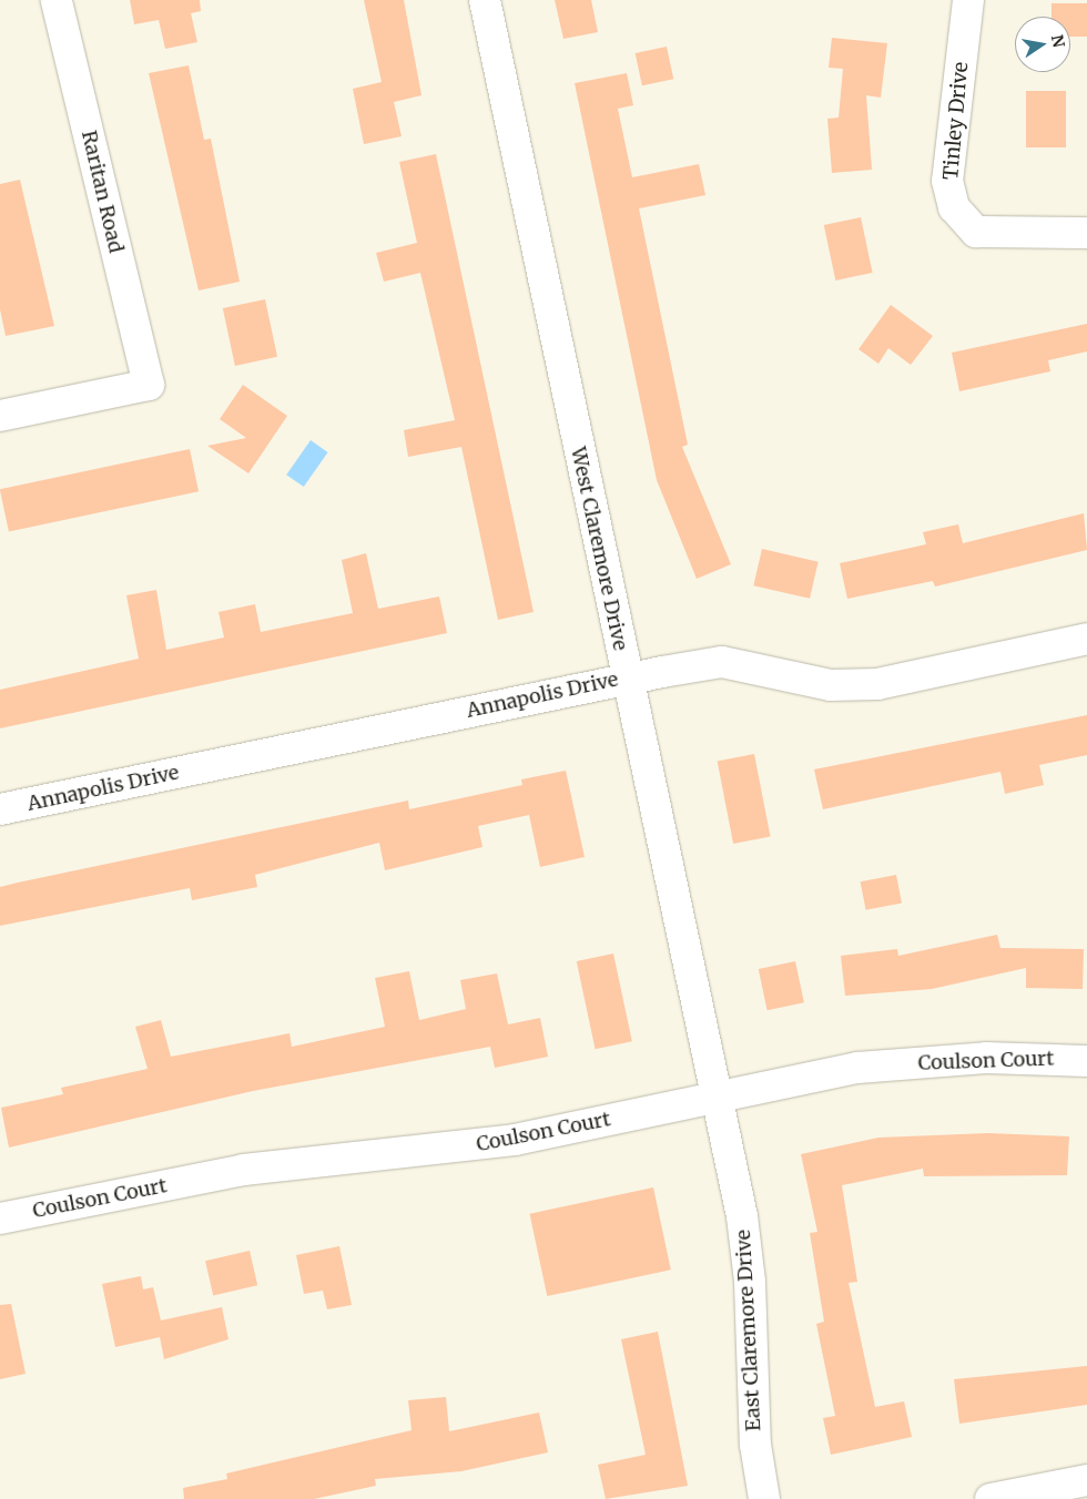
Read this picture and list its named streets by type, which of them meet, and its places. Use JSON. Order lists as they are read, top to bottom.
{
  "streets": {
    "street": [
      "Tinley Drive",
      "Raritan Road",
      "West Claremore Drive",
      "Annapolis Drive",
      "Coulson Court",
      "East Claremore Drive"
    ]
  },
  "crossings": [
    ["West Claremore Drive", "Annapolis Drive"],
    ["West Claremore Drive", "Coulson Court"],
    ["West Claremore Drive", "East Claremore Drive"],
    ["Coulson Court", "East Claremore Drive"]
  ],
  "north": "right"
}
